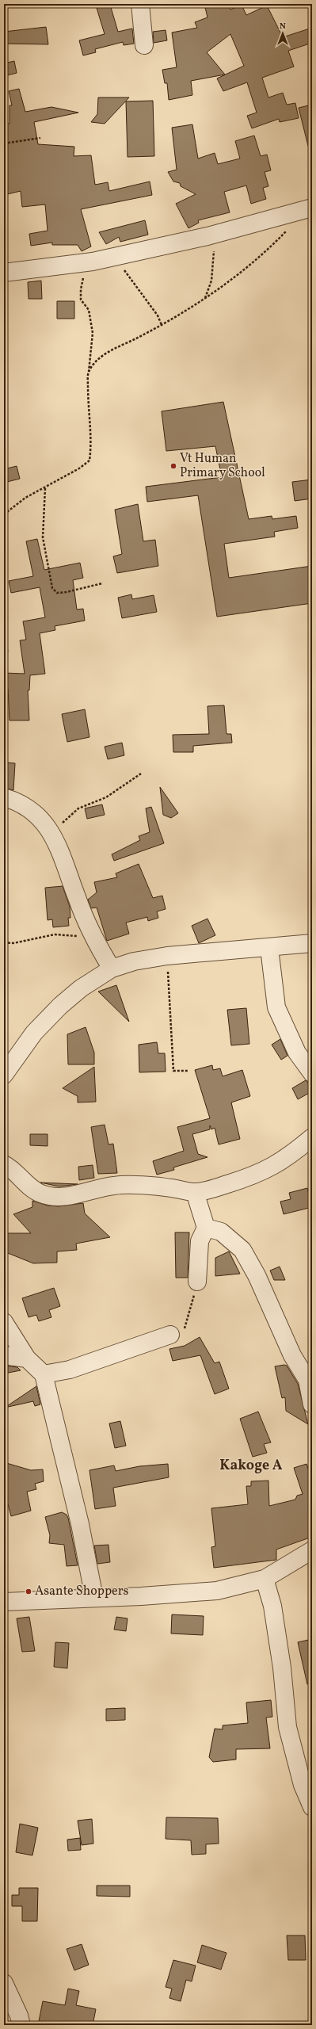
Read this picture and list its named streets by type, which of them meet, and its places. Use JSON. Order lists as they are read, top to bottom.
{
  "districts": ["Kakoge A"],
  "places": ["Vt Human Primary School", "Asante Shoppers"],
  "north": "top"
}
